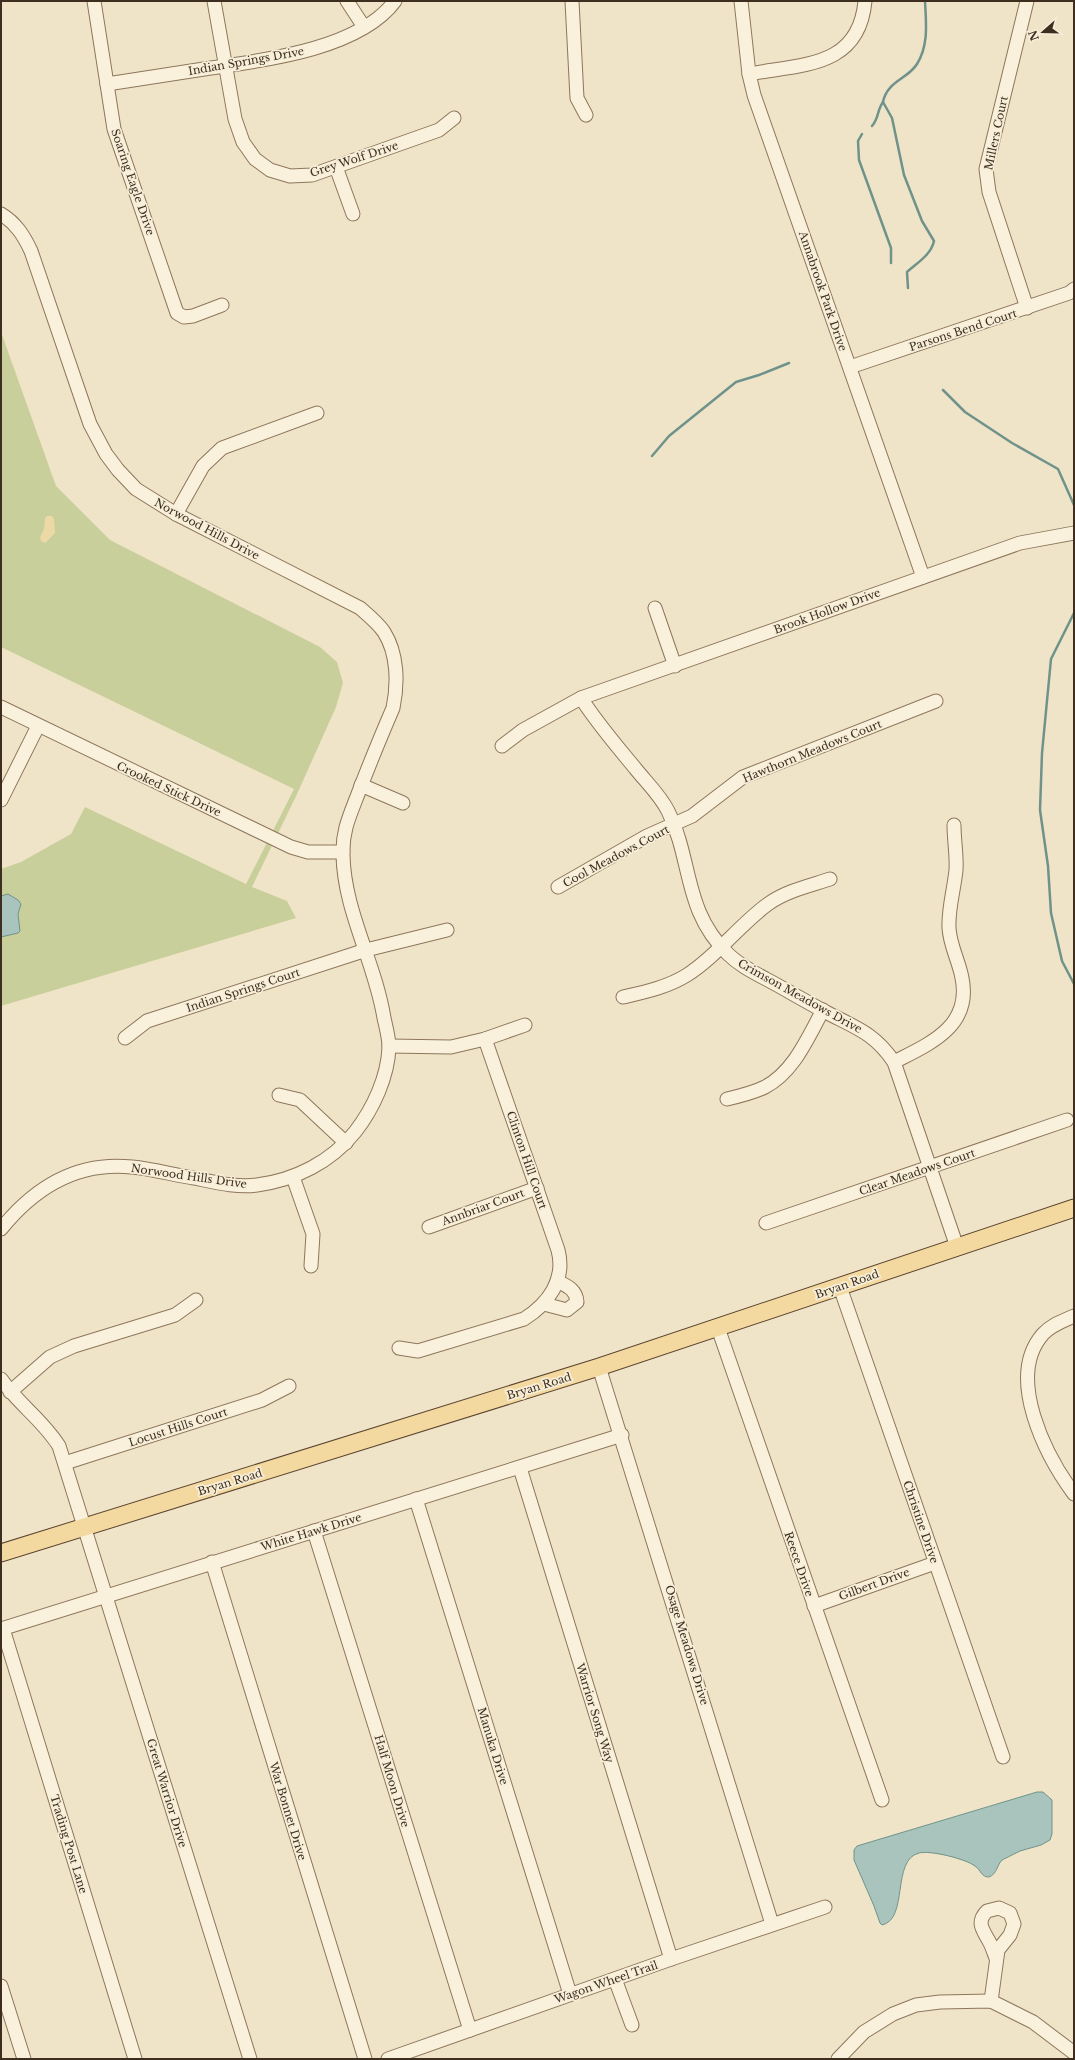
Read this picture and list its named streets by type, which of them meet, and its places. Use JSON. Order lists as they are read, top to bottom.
{
  "streets": {
    "main road": ["Bryan Road"],
    "street": [
      "Indian Springs Drive",
      "Millers Court",
      "Grey Wolf Drive",
      "Soaring Eagle Drive",
      "Annabrook Park Drive",
      "Parsons Bend Court",
      "Norwood Hills Drive",
      "Brook Hollow Drive",
      "Hawthorn Meadows Court",
      "Crooked Stick Drive",
      "Cool Meadows Court",
      "Indian Springs Court",
      "Crimson Meadows Drive",
      "Clinton Hill Court",
      "Clear Meadows Court",
      "Annbriar Court",
      "Locust Hills Court",
      "Christine Drive",
      "White Hawk Drive",
      "Reece Drive",
      "Gilbert Drive",
      "Osage Meadows Drive",
      "Warrior Song Way",
      "Manuka Drive",
      "Half Moon Drive",
      "Great Warrior Drive",
      "War Bonnet Drive",
      "Trading Post Lane",
      "Wagon Wheel Trail"
    ]
  },
  "crossings": [
    ["Indian Springs Drive", "Grey Wolf Drive"],
    ["Indian Springs Drive", "Soaring Eagle Drive"],
    ["Millers Court", "Parsons Bend Court"],
    ["Annabrook Park Drive", "Parsons Bend Court"],
    ["Annabrook Park Drive", "Brook Hollow Drive"],
    ["Norwood Hills Drive", "Crooked Stick Drive"],
    ["Norwood Hills Drive", "Indian Springs Court"],
    ["Brook Hollow Drive", "Crimson Meadows Drive"],
    ["Hawthorn Meadows Court", "Cool Meadows Court"],
    ["Hawthorn Meadows Court", "Crimson Meadows Drive"],
    ["Cool Meadows Court", "Crimson Meadows Drive"],
    ["Crimson Meadows Drive", "Clear Meadows Court"],
    ["Crimson Meadows Drive", "Bryan Road"],
    ["Clinton Hill Court", "Annbriar Court"],
    ["Bryan Road", "Christine Drive"],
    ["Bryan Road", "Reece Drive"],
    ["Bryan Road", "Osage Meadows Drive"],
    ["Bryan Road", "Great Warrior Drive"],
    ["Christine Drive", "Gilbert Drive"],
    ["White Hawk Drive", "Osage Meadows Drive"],
    ["White Hawk Drive", "Warrior Song Way"],
    ["White Hawk Drive", "Manuka Drive"],
    ["White Hawk Drive", "Half Moon Drive"],
    ["White Hawk Drive", "Great Warrior Drive"],
    ["White Hawk Drive", "War Bonnet Drive"],
    ["White Hawk Drive", "Trading Post Lane"],
    ["Reece Drive", "Gilbert Drive"],
    ["Osage Meadows Drive", "Wagon Wheel Trail"],
    ["Warrior Song Way", "Wagon Wheel Trail"],
    ["Manuka Drive", "Wagon Wheel Trail"],
    ["Half Moon Drive", "Wagon Wheel Trail"]
  ],
  "north": "left"
}
